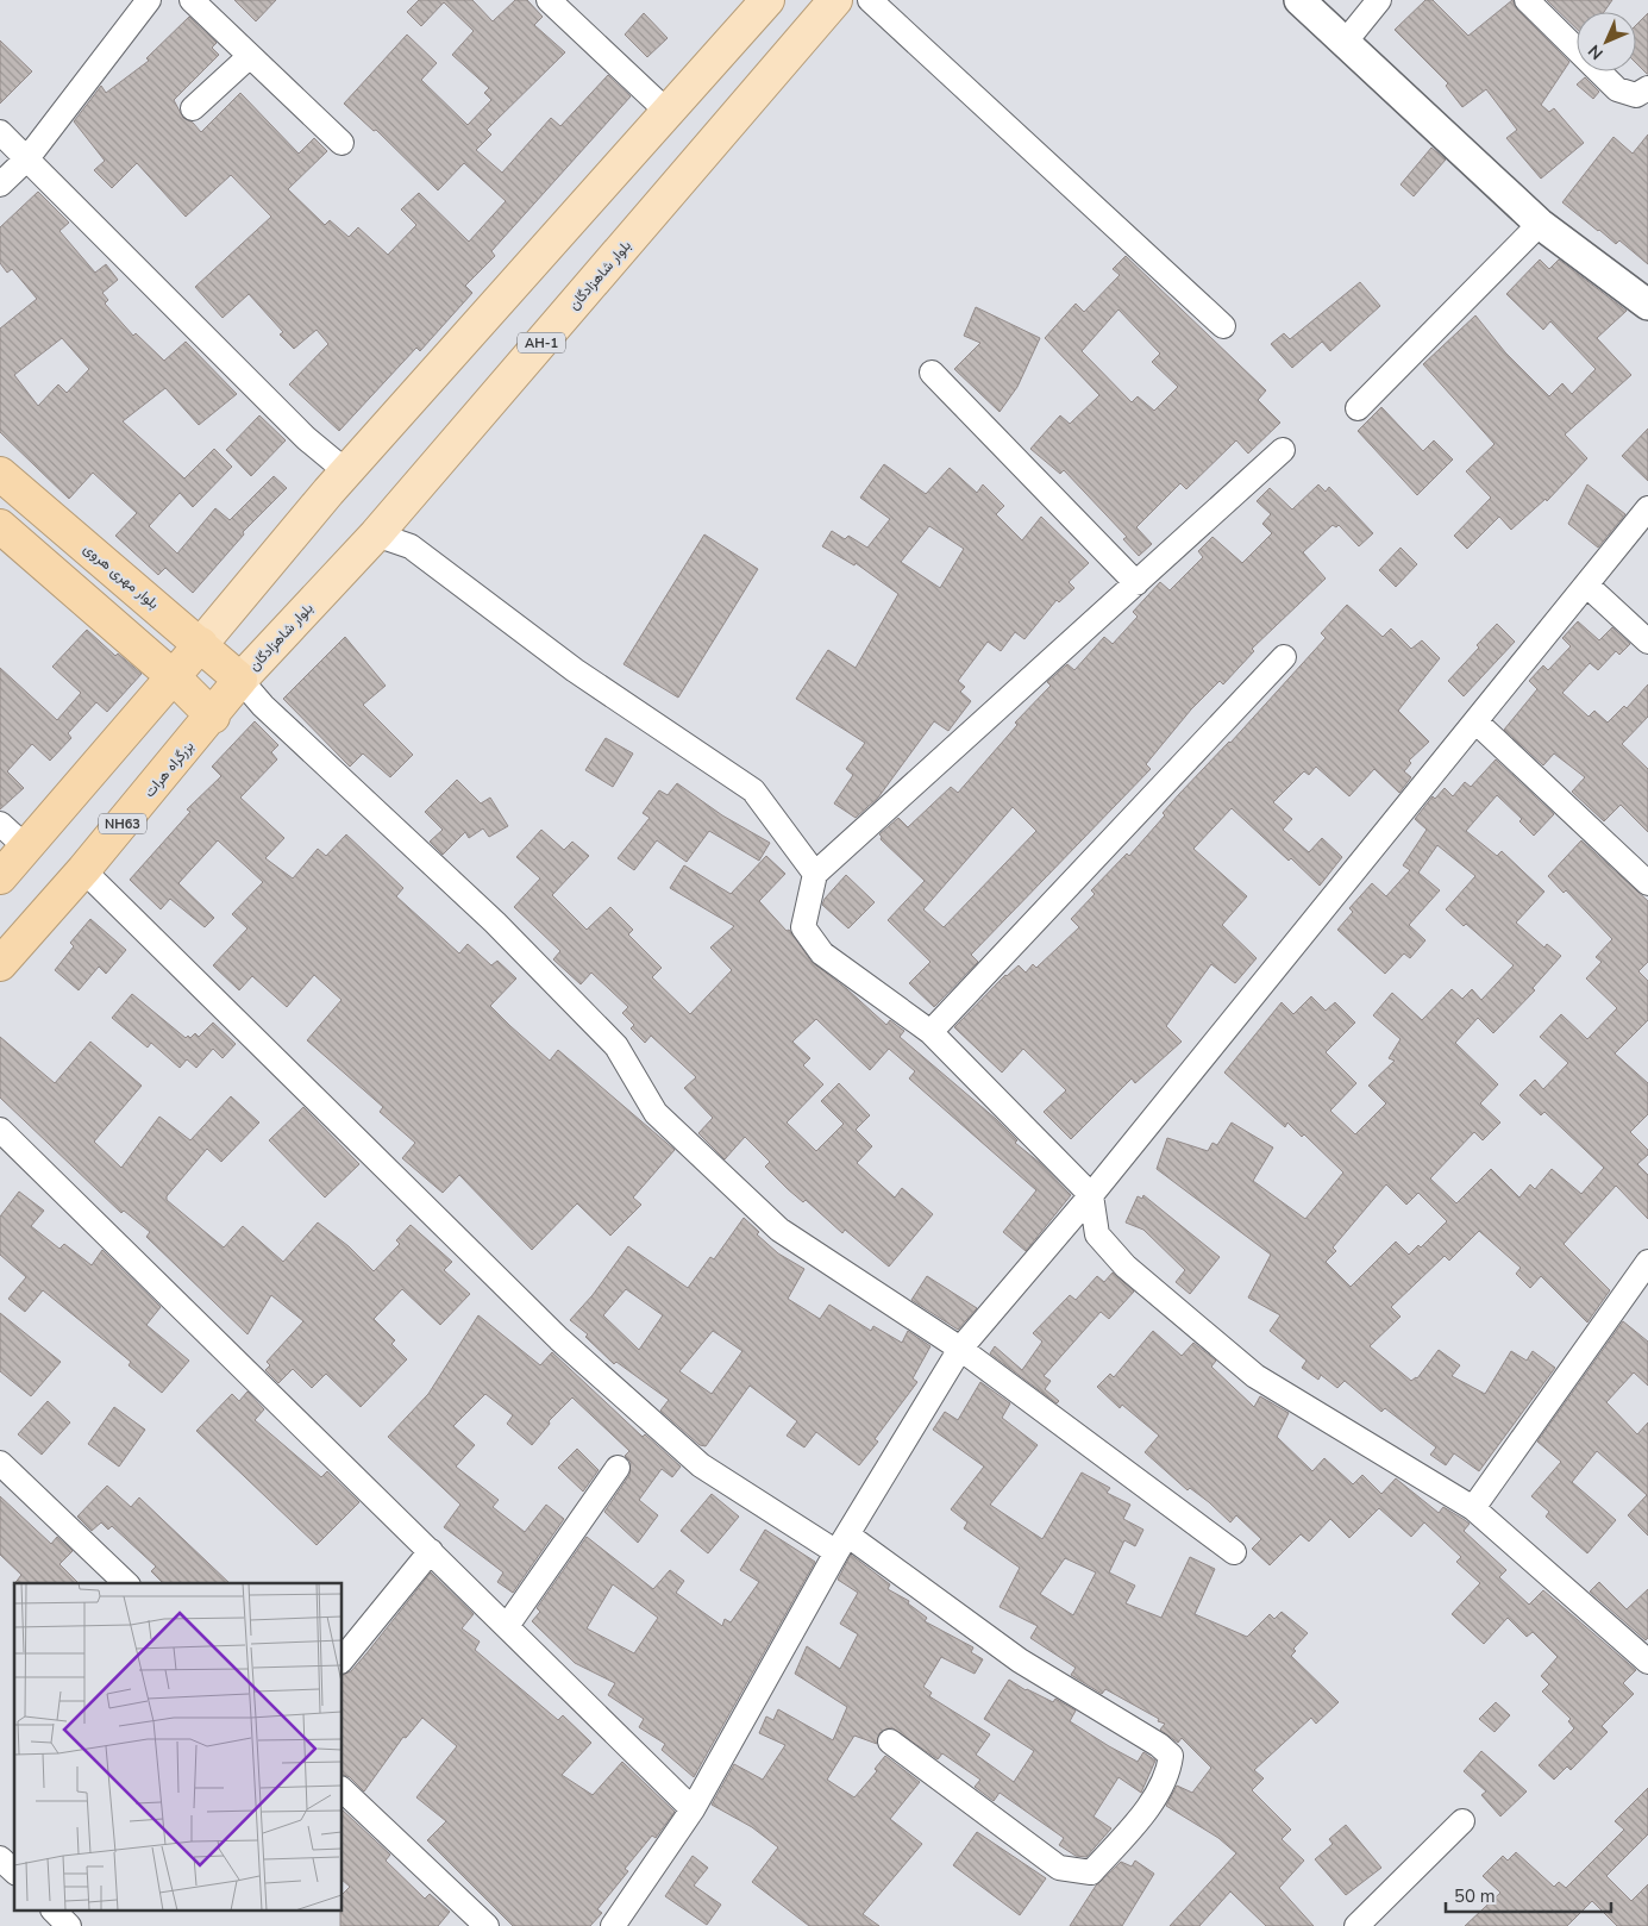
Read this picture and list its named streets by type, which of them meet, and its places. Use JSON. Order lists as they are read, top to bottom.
{
  "streets": {
    "highway": ["بلوار مهری هروی", "بزرگراه هرات", "NH63"],
    "main road": ["بلوار شاهزادگان", "AH-1"]
  },
  "crossings": [
    ["بلوار شاهزادگان", "بلوار مهری هروی"],
    ["بلوار شاهزادگان", "بزرگراه هرات"],
    ["بلوار مهری هروی", "بزرگراه هرات"]
  ],
  "scale_bar": "50 m",
  "north": "bottom left"
}
